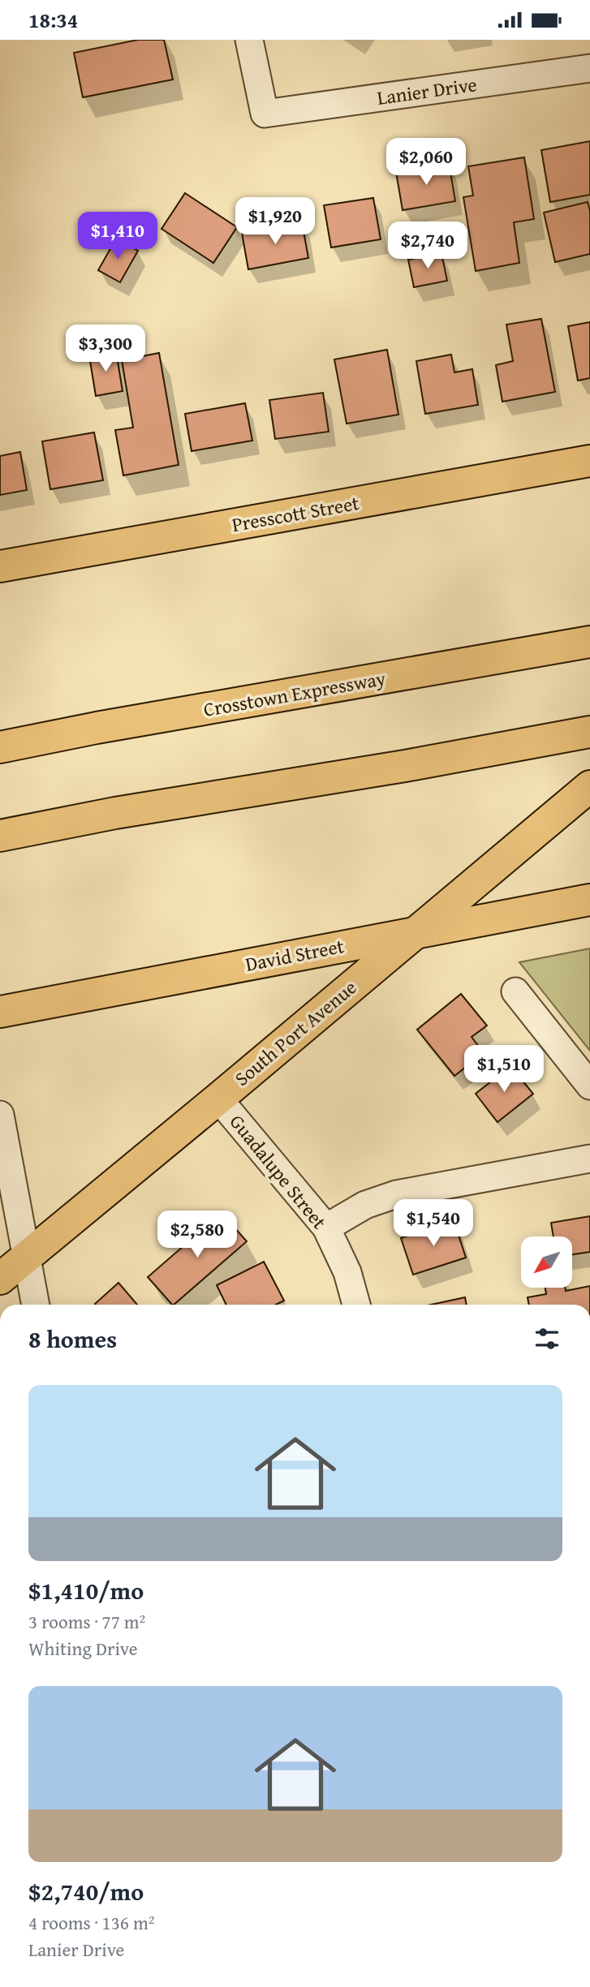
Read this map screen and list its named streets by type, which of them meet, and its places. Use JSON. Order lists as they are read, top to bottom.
{
  "streets": {
    "main road": [
      "Presscott Street",
      "Crosstown Expressway",
      "David Street",
      "South Port Avenue"
    ],
    "street": ["Lanier Drive", "Guadalupe Street"]
  },
  "crossings": [
    ["David Street", "South Port Avenue"],
    ["South Port Avenue", "Guadalupe Street"]
  ],
  "north": "bottom left",
  "page": {
    "status": "18:34",
    "price": [
      "$2,060",
      "$1,920",
      "$1,410",
      "$2,740",
      "$3,300",
      "$1,510",
      "$1,540",
      "$2,580"
    ],
    "heading": "8 homes",
    "list": [
      {
        "name": "$1,410/mo",
        "note": "3 rooms · 77 m² · Whiting Drive"
      },
      {
        "name": "$2,740/mo",
        "note": "4 rooms · 136 m² · Lanier Drive"
      }
    ]
  }
}
